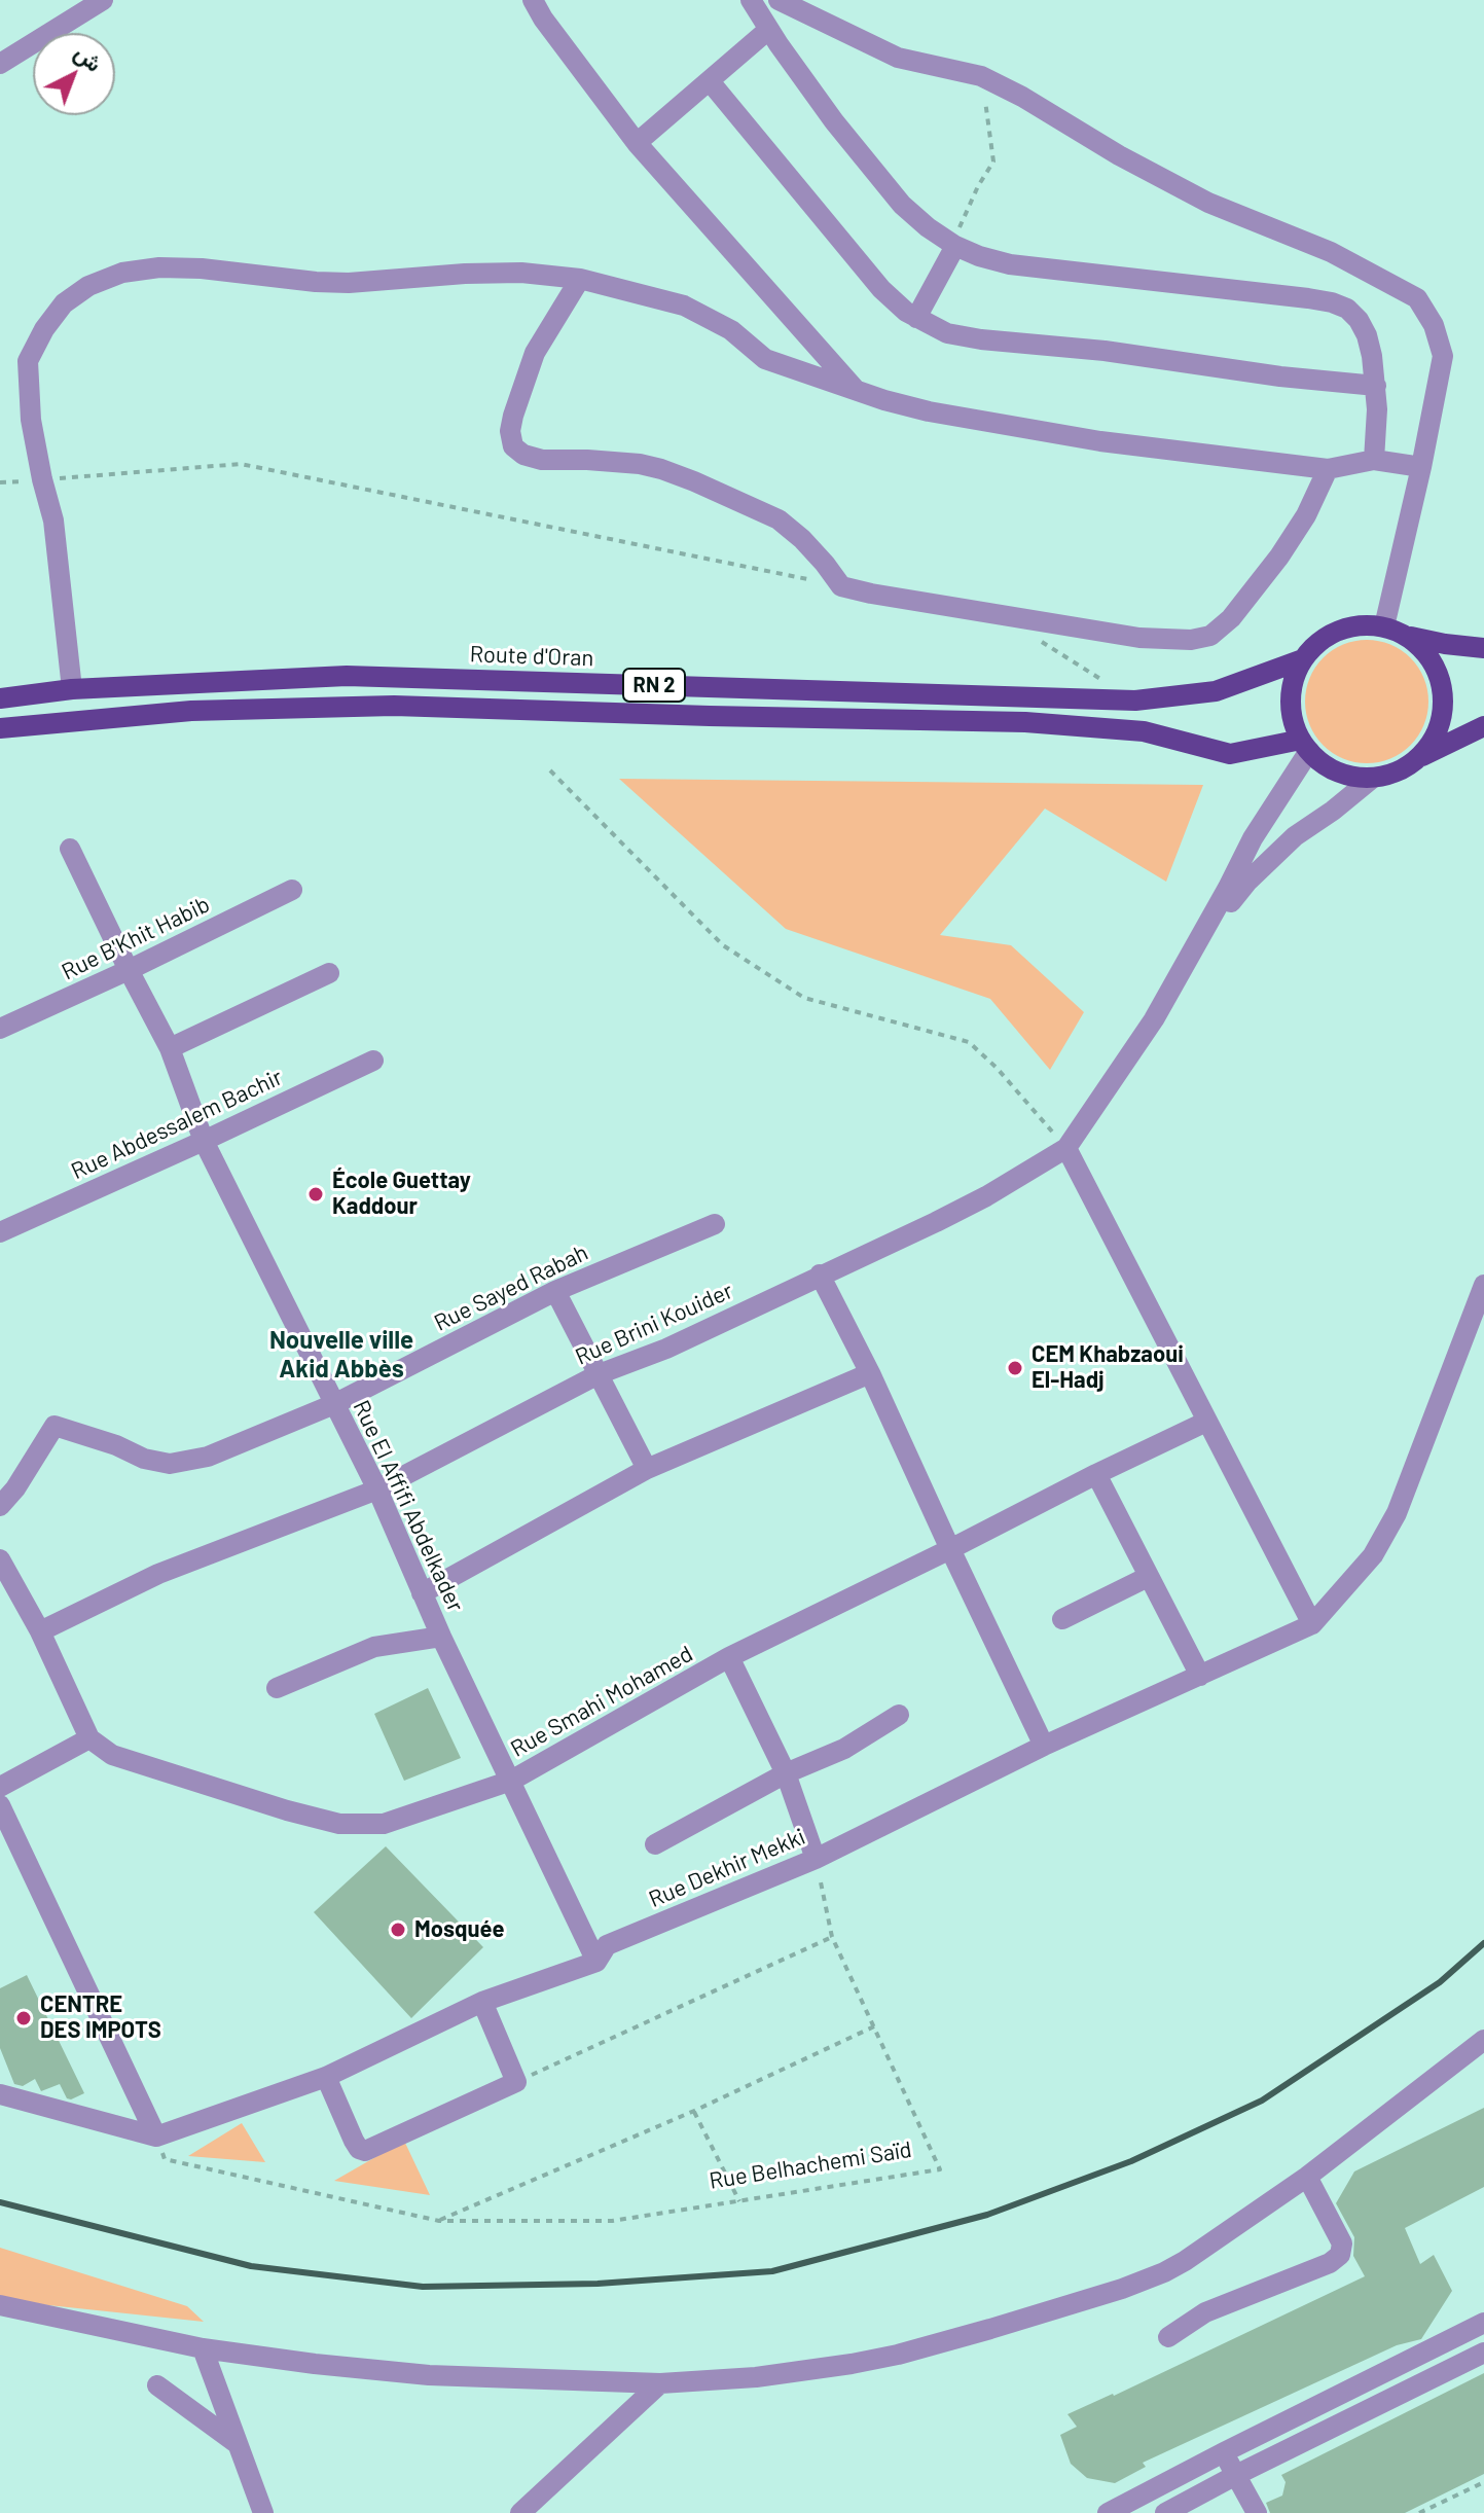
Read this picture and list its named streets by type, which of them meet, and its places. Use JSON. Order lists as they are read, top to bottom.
{
  "streets": {
    "main road": ["Route d'Oran", "RN 2"],
    "street": [
      "Rue B'Khit Habib",
      "Rue Abdessalem Bachir",
      "Rue Sayed Rabah",
      "Rue Brini Kouider",
      "Rue El Affifi Abdelkader",
      "Rue Smahi Mohamed",
      "Rue Dekhir Mekki"
    ],
    "path": ["Rue Belhachemi Saïd"]
  },
  "crossings": [
    ["Route d'Oran", "RN 2"],
    ["Rue B'Khit Habib", "Rue El Affifi Abdelkader"],
    ["Rue Abdessalem Bachir", "Rue El Affifi Abdelkader"],
    ["Rue Sayed Rabah", "Rue El Affifi Abdelkader"],
    ["Rue Brini Kouider", "Rue El Affifi Abdelkader"],
    ["Rue El Affifi Abdelkader", "Rue Smahi Mohamed"],
    ["Rue El Affifi Abdelkader", "Rue Dekhir Mekki"],
    ["Rue Dekhir Mekki", "Rue Belhachemi Saïd"]
  ],
  "districts": ["Nouvelle ville Akid Abbès"],
  "places": [
    "École Guettay Kaddour",
    "CEM Khabzaoui El-Hadj",
    "Mosquée",
    "CENTRE DES IMPOTS"
  ],
  "north": "top right"
}
